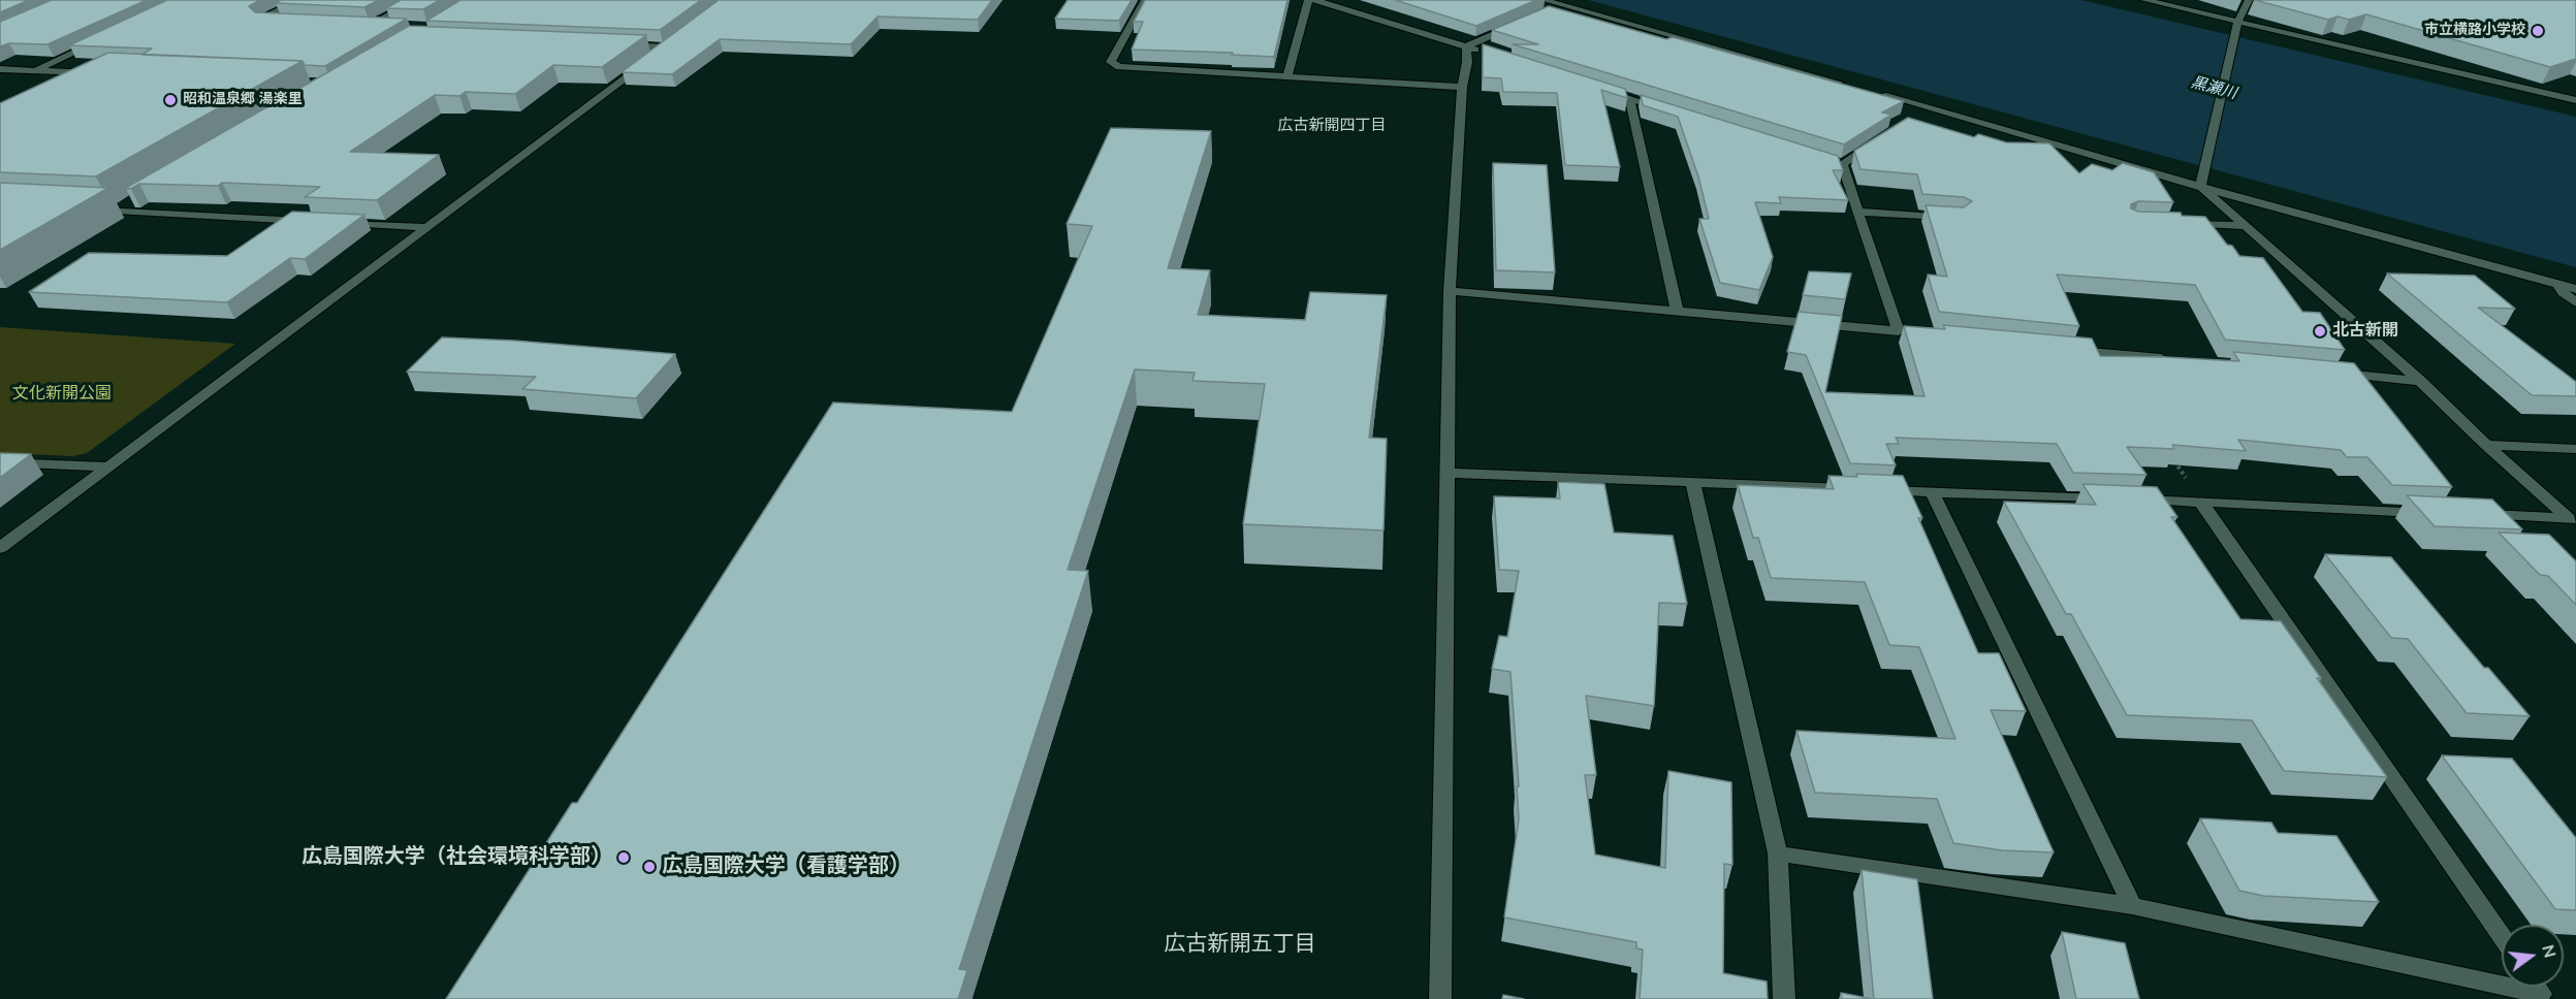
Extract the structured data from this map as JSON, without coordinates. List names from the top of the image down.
{
  "districts": ["広古新開四丁目", "広古新開五丁目"],
  "water": ["黒瀬川"],
  "parks": ["文化新開公園"],
  "places": [
    "市立横路小学校",
    "昭和温泉郷 湯楽里",
    "北古新開",
    "広島国際大学（社会環境科学部）",
    "広島国際大学（看護学部）"
  ],
  "north": "right"
}
